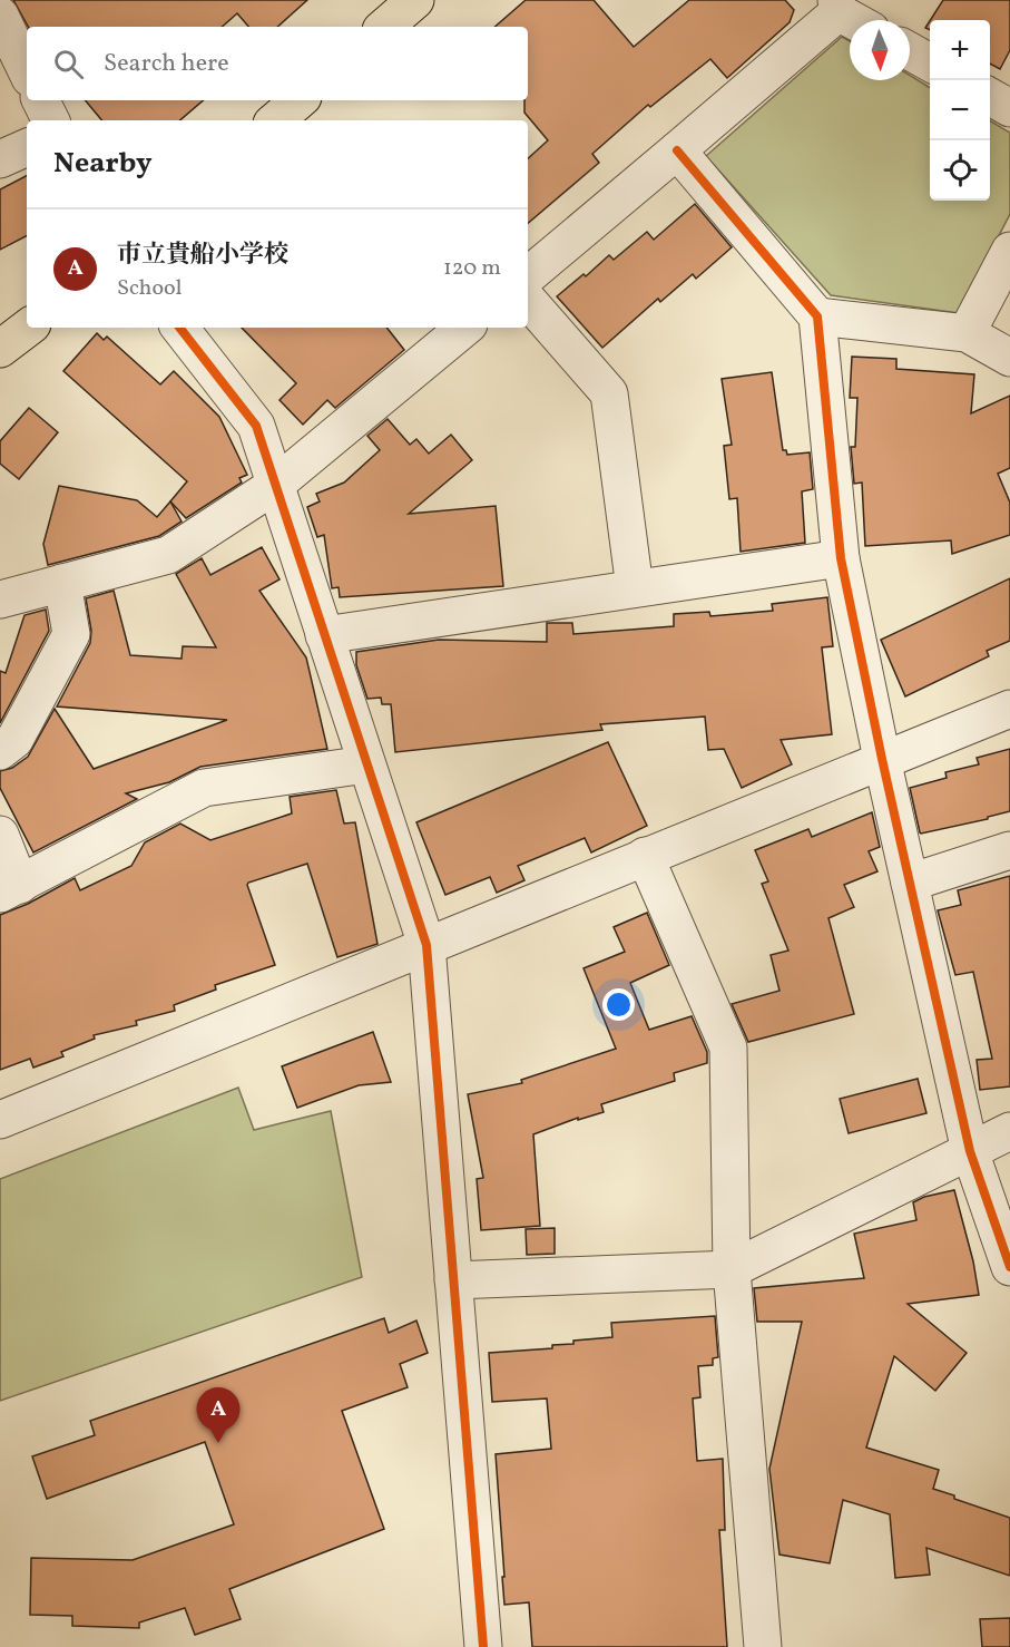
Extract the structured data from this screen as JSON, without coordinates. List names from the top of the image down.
{
  "north": "bottom",
  "page": {
    "map_buttons": ["+", "−"],
    "search": "Search here",
    "heading": "Nearby",
    "list": [
      {
        "mark": "A",
        "name": "市立貴船小学校",
        "note": "School",
        "value": "120 m"
      }
    ],
    "pins": "A"
  }
}
